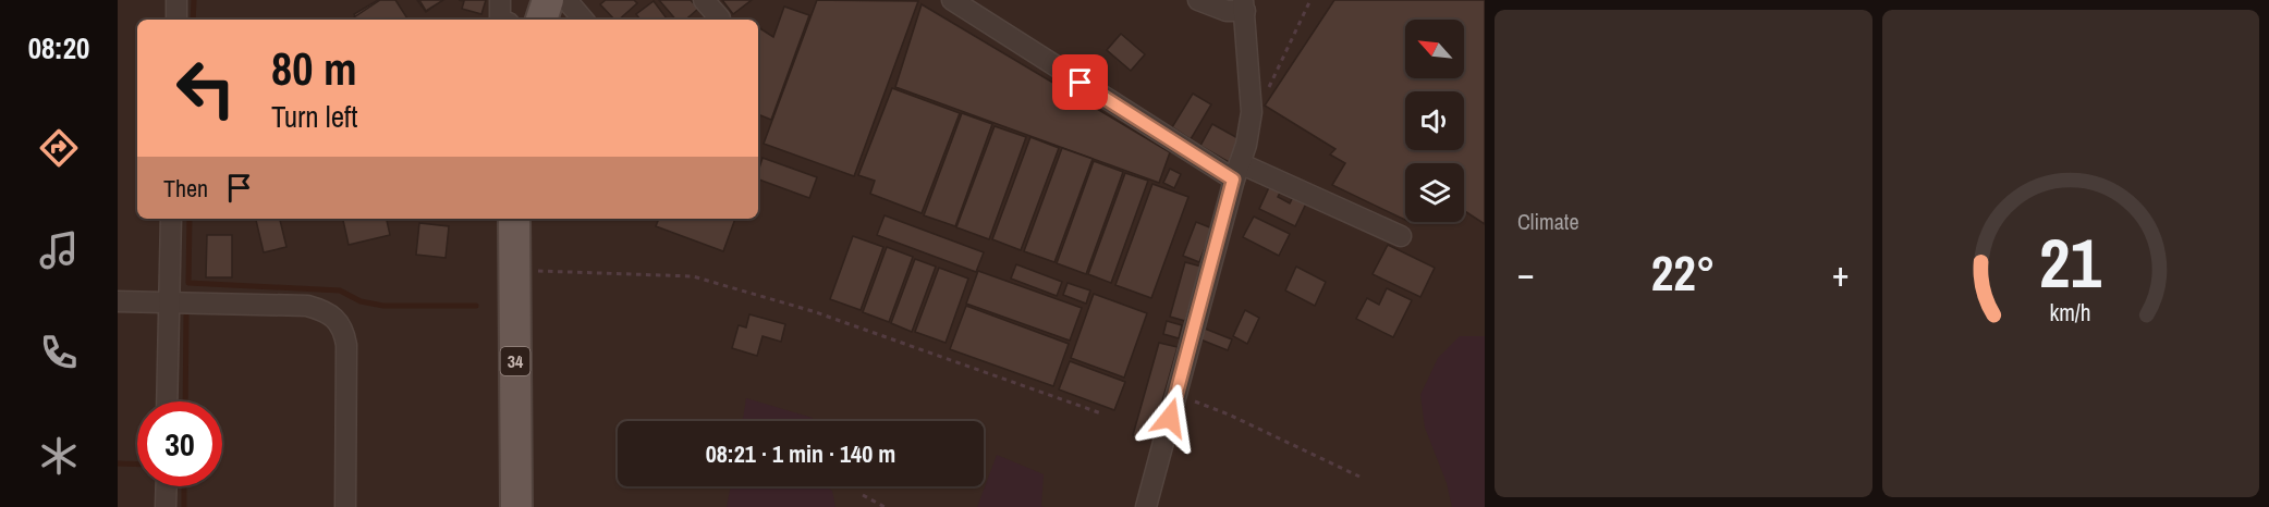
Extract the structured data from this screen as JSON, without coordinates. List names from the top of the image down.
{
  "streets": {
    "main road": ["34"]
  },
  "north": "top left",
  "page": {
    "tabs": "08:20",
    "tile": "Climate",
    "turn": ["80 m", "Turn left"],
    "then": "Then",
    "heat": ["−", "22°", "+"],
    "limit": "30",
    "trip": "08:21 · 1 min · 140 m",
    "gauge": ["21", "km/h"]
  }
}
